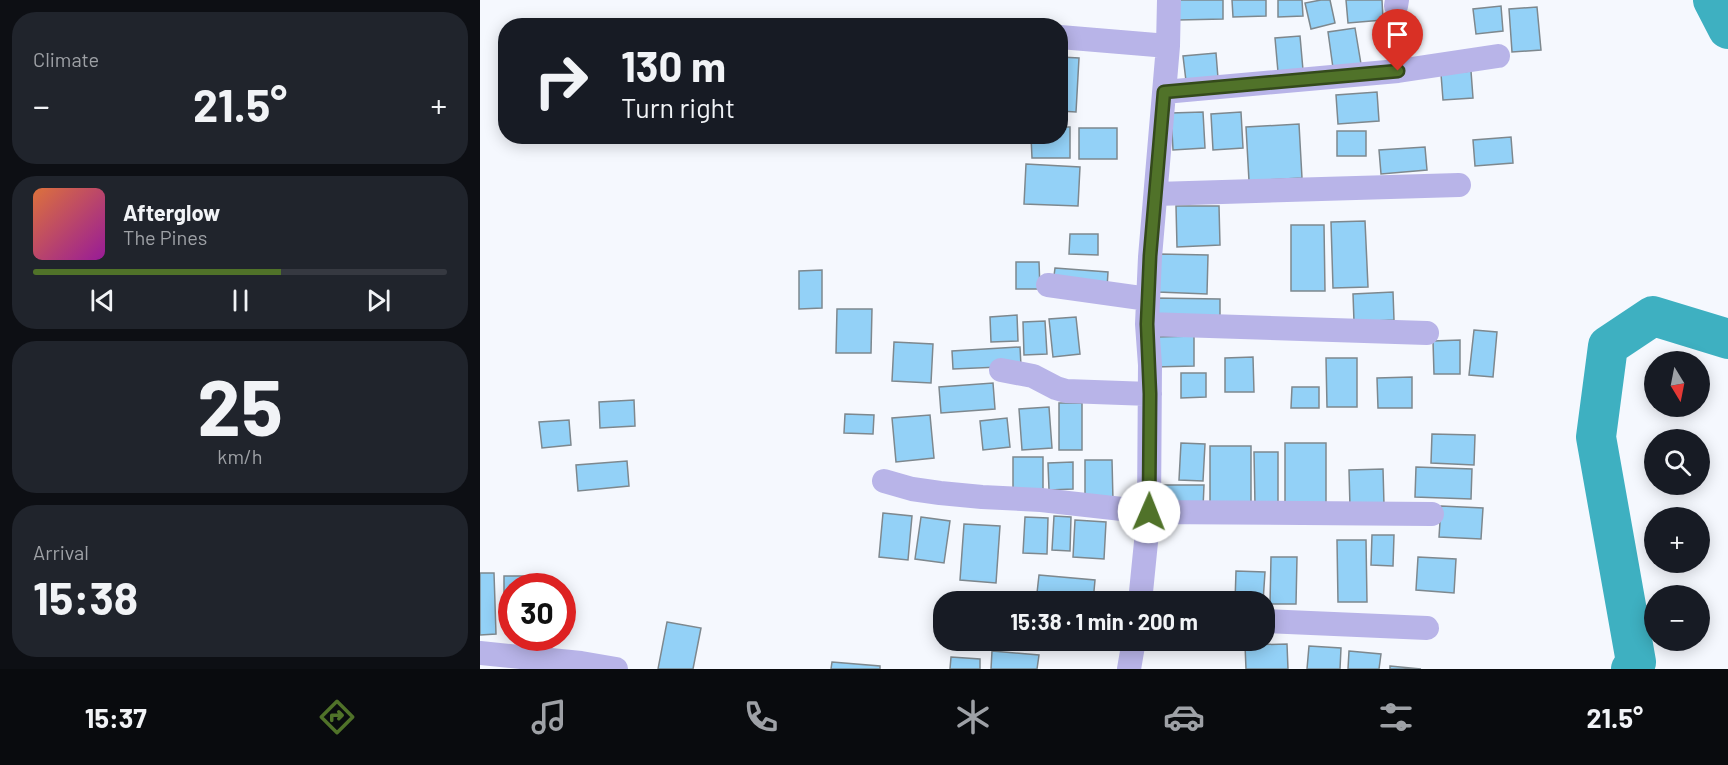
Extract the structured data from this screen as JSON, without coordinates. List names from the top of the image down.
{
  "north": "bottom",
  "page": {
    "tile": [
      "Climate",
      ["25", "km/h"],
      ["Arrival", "15:38"]
    ],
    "turn": ["130 m", "Turn right"],
    "heat": ["−", "21.5°", "+"],
    "song": ["Afterglow", "The Pines"],
    "map_buttons": ["+", "−"],
    "limit": "30",
    "trip": "15:38 · 1 min · 200 m",
    "tabs": ["15:37", "21.5°"]
  }
}
